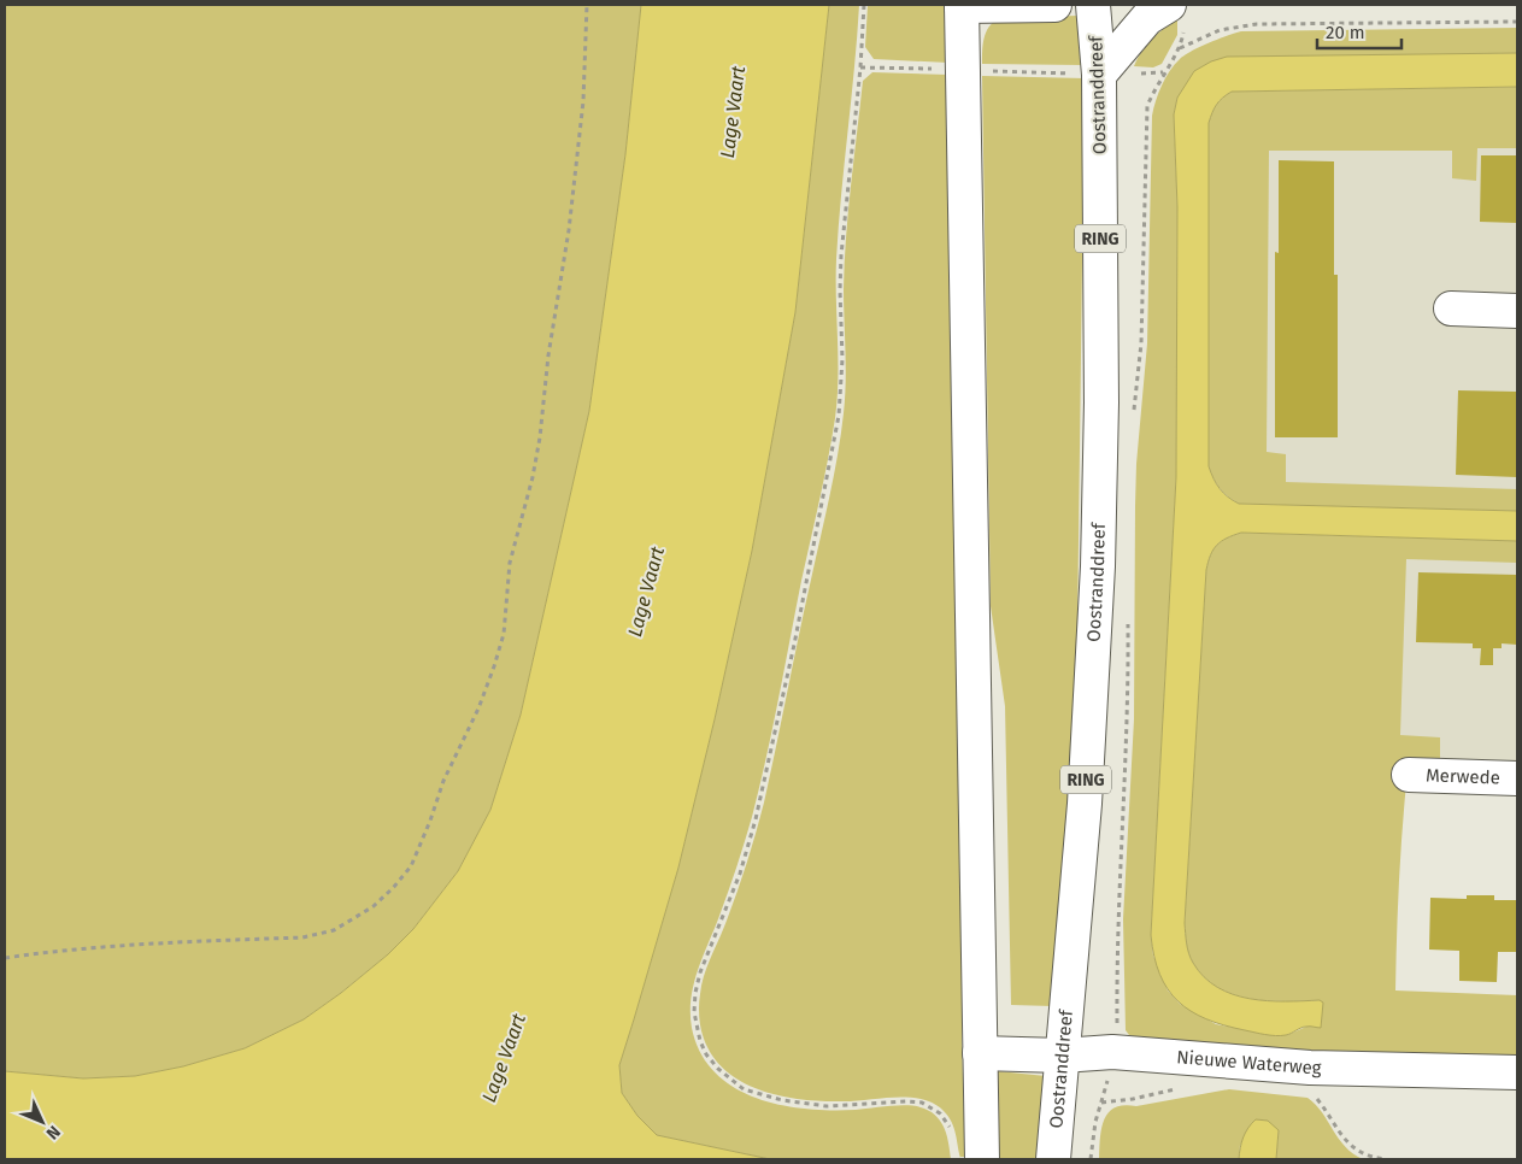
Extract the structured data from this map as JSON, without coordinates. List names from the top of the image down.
{
  "streets": {
    "main road": [
      "Oostranddreef",
      "RING",
      "Merwede",
      "Nieuwe Waterweg"
    ]
  },
  "crossings": [
    ["Oostranddreef", "Nieuwe Waterweg"]
  ],
  "water": ["Lage Vaart"],
  "scale_bar": "20 m",
  "north": "bottom right"
}
